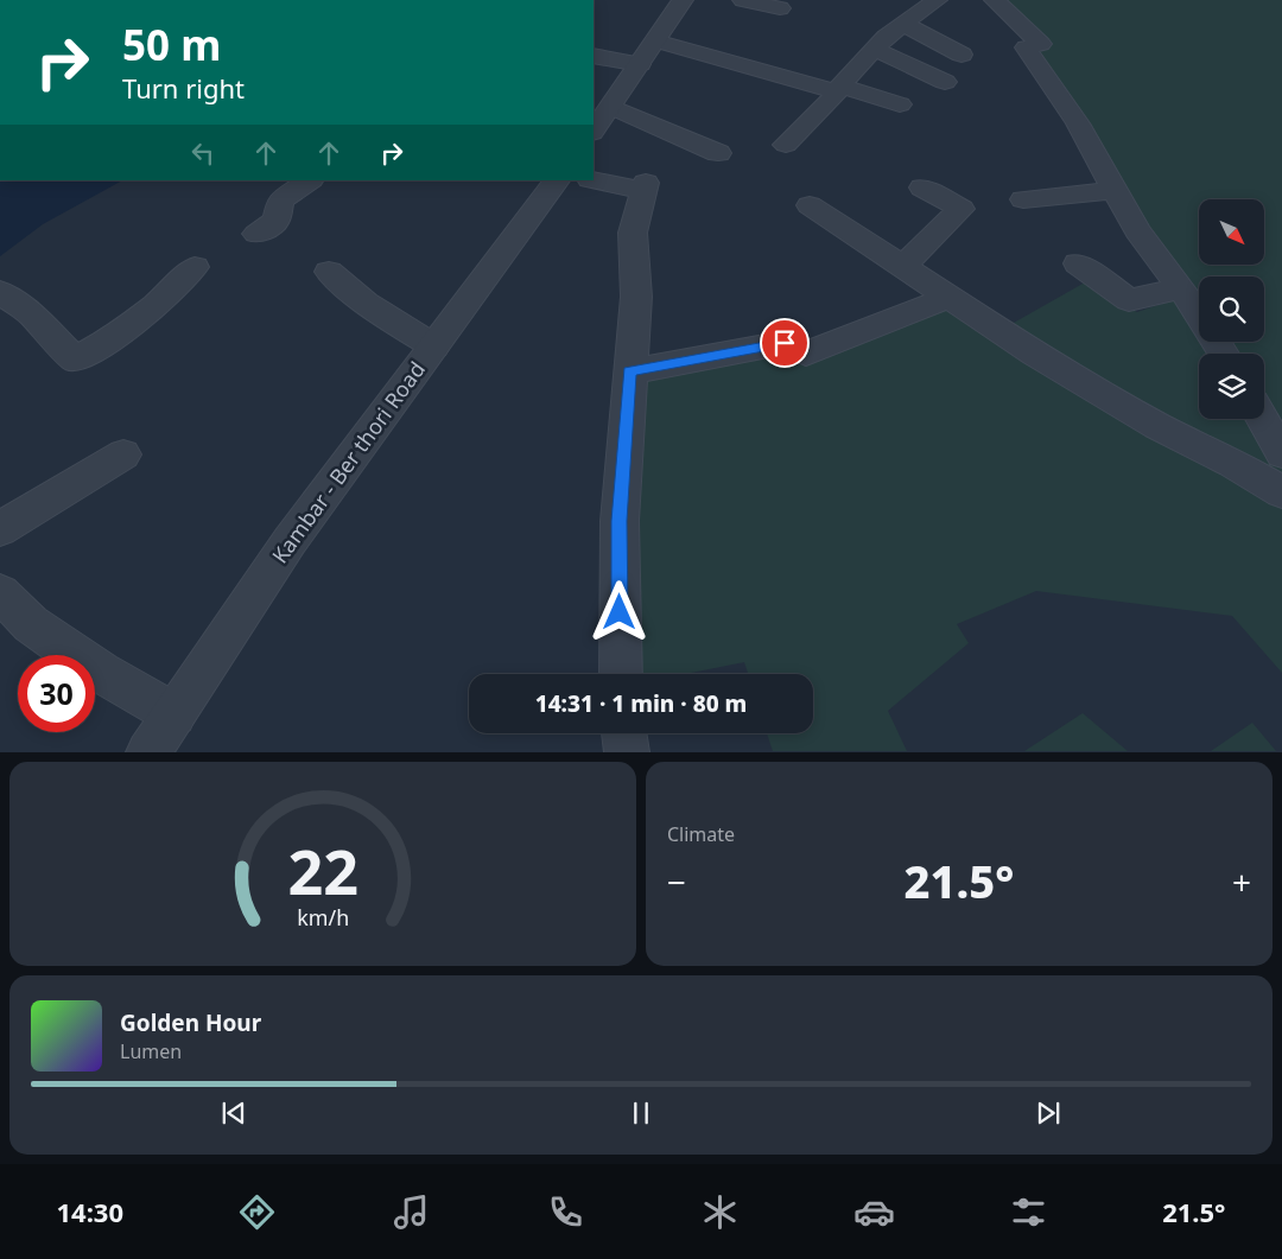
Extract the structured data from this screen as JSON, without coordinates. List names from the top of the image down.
{
  "streets": {
    "street": ["Kambar - Ber thori Road"]
  },
  "north": "bottom right",
  "page": {
    "turn": ["50 m", "Turn right"],
    "limit": "30",
    "trip": "14:31 · 1 min · 80 m",
    "tile": "Climate",
    "heat": ["−", "21.5°", "+"],
    "song": ["Golden Hour", "Lumen"],
    "tabs": ["14:30", "21.5°"],
    "gauge": ["22", "km/h"]
  }
}
